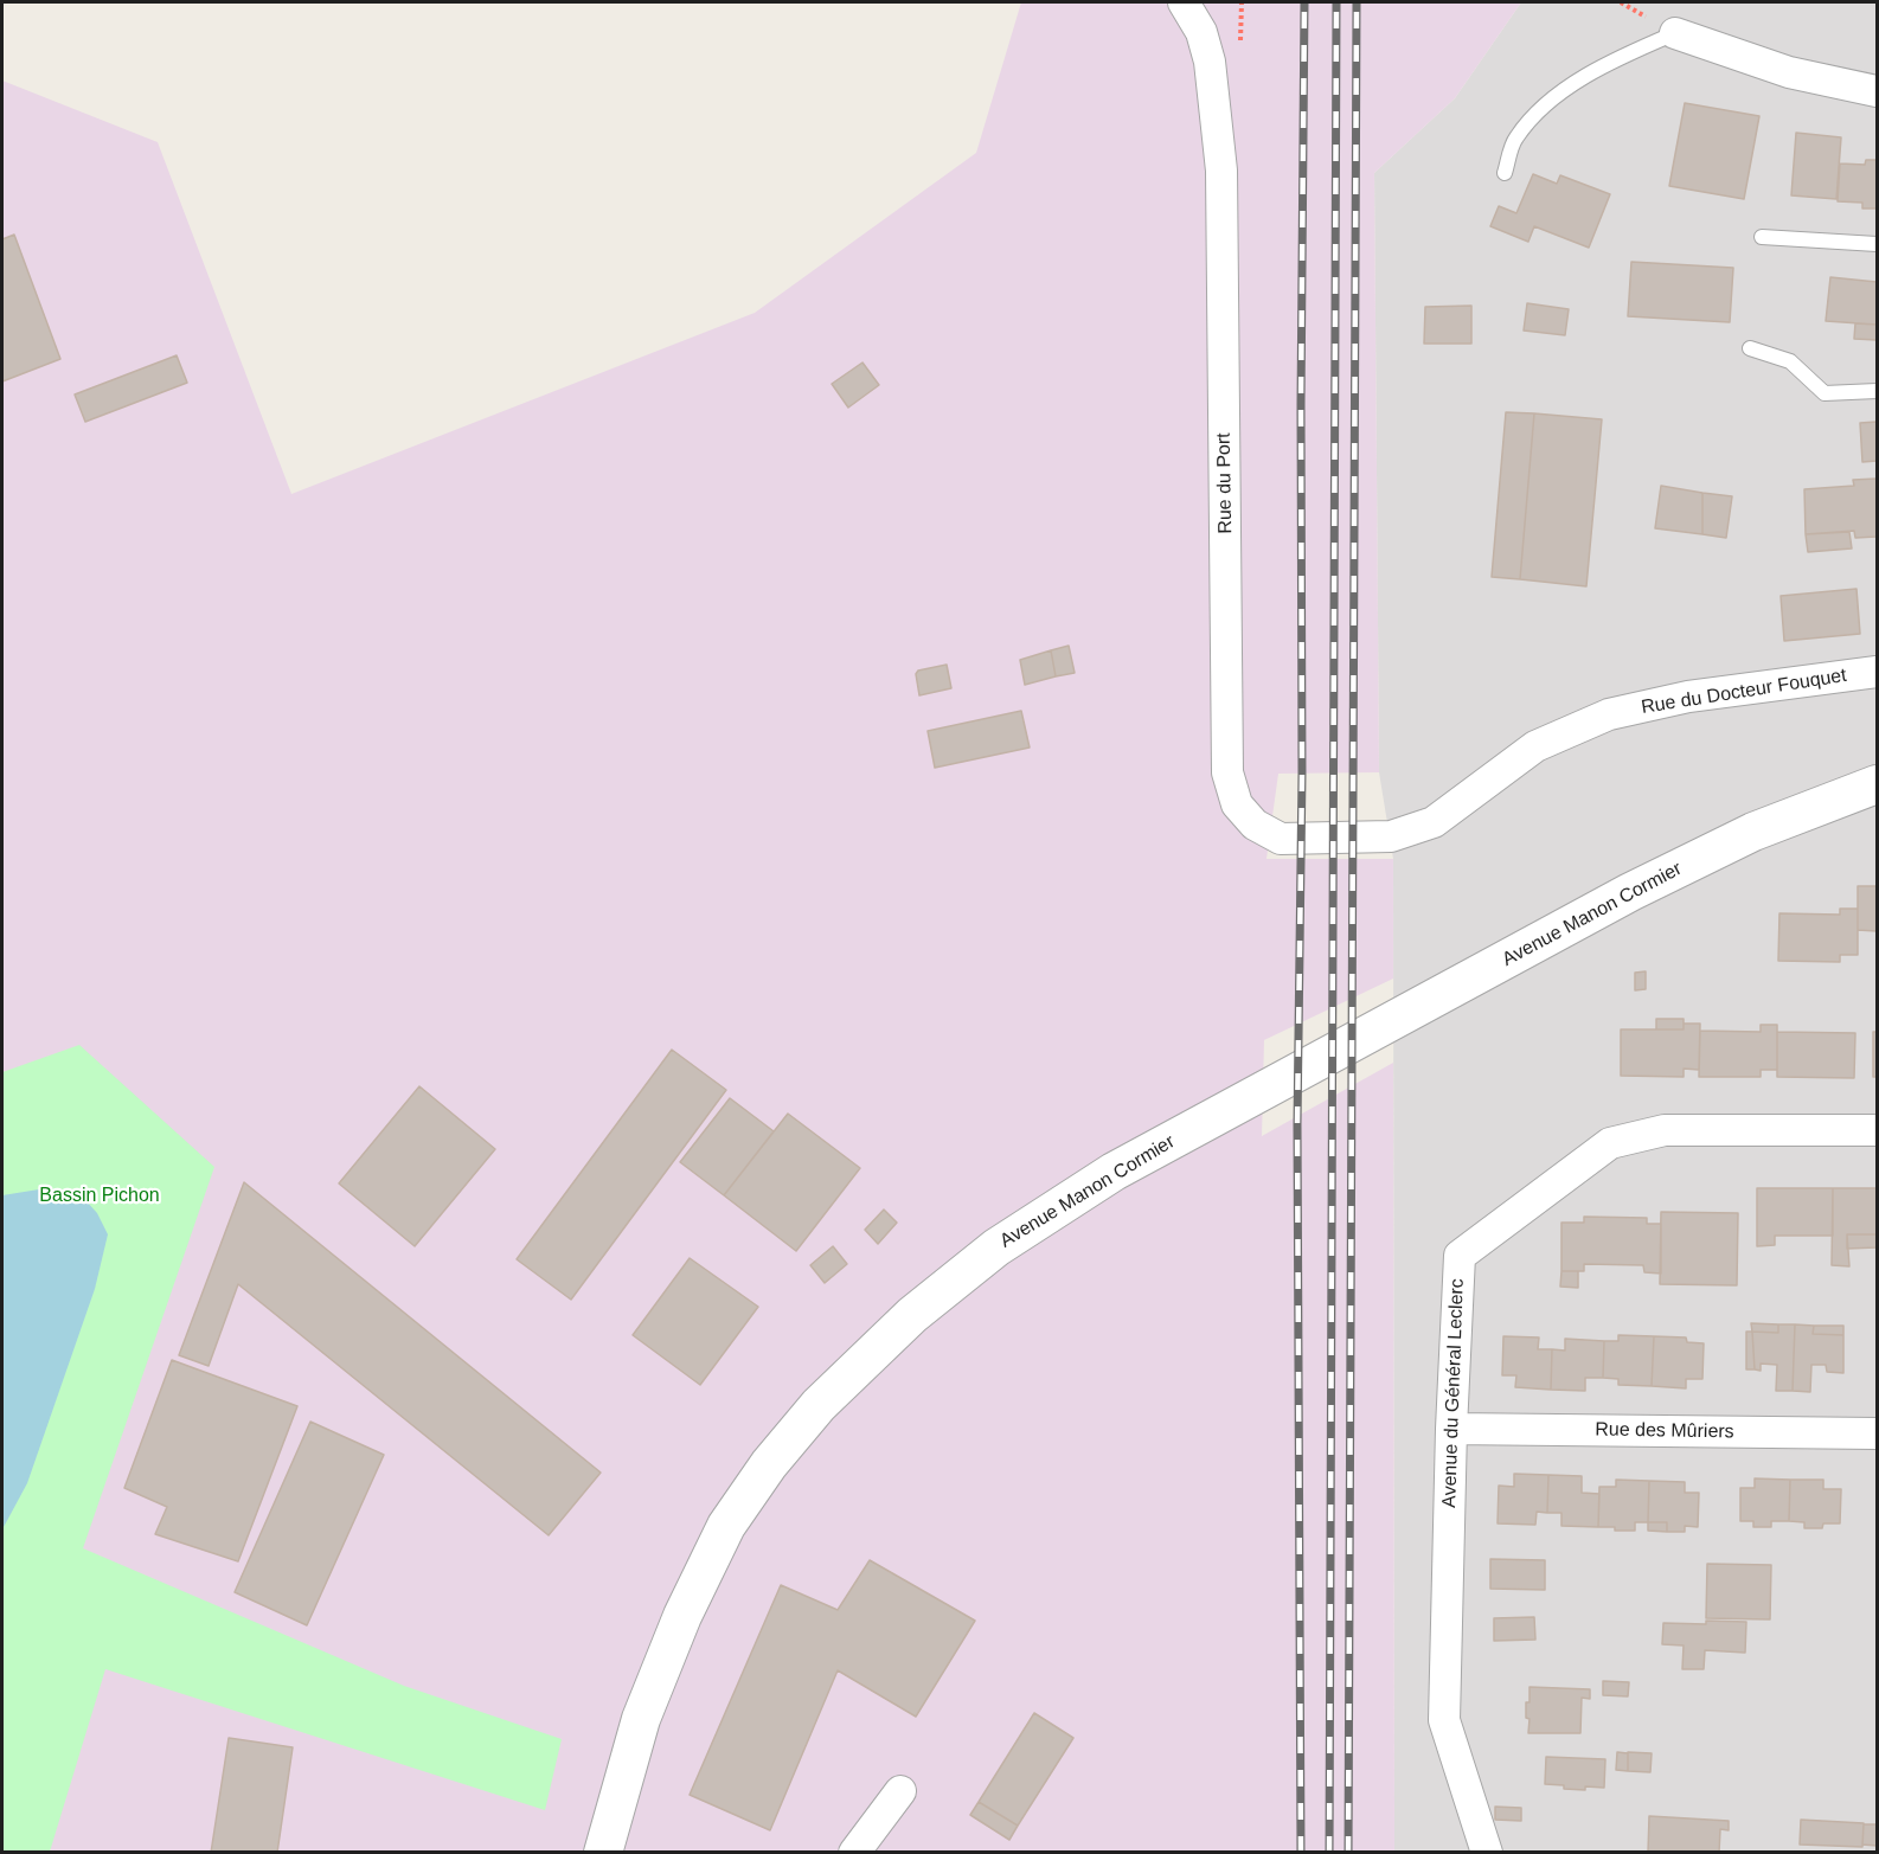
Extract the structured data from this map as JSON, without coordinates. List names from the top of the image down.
{
  "streets": {
    "street": [
      "Rue du Port",
      "Rue du Docteur Fouquet",
      "Avenue Manon Cormier",
      "Avenue du Général Leclerc",
      "Rue des Mûriers"
    ]
  },
  "crossings": [
    ["Rue du Port", "Rue du Docteur Fouquet"],
    ["Avenue du Général Leclerc", "Rue des Mûriers"]
  ],
  "parks": ["Bassin Pichon"]
}
